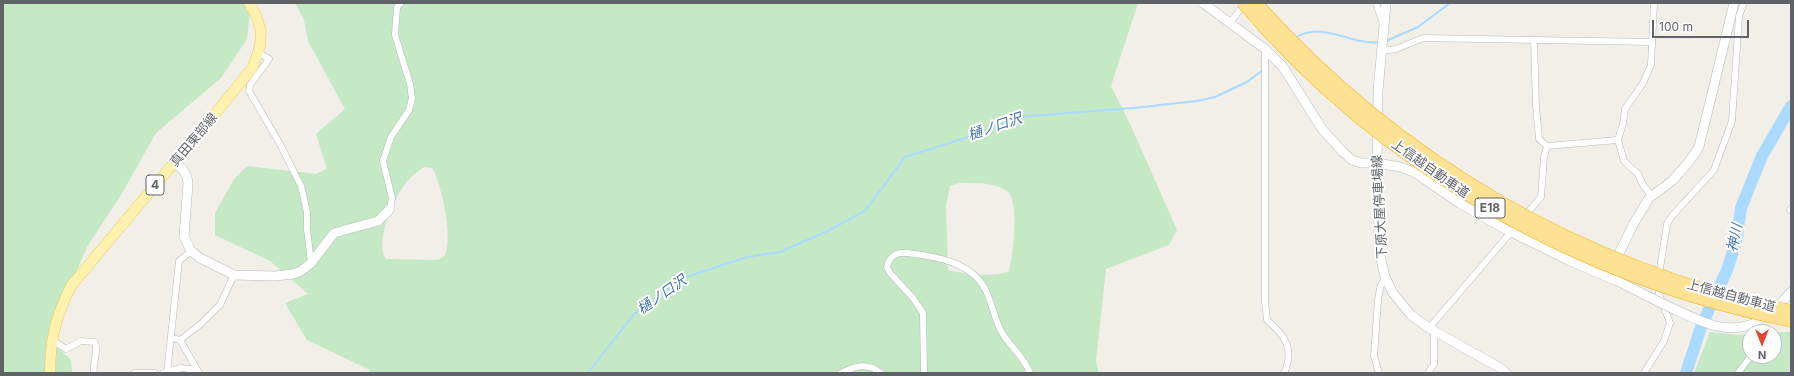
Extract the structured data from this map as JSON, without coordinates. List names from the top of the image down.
{
  "streets": {
    "highway": ["上信越自動車道", "E18"],
    "main road": ["真田東部線", "4"],
    "street": ["下原大屋停車場線"]
  },
  "water": ["樋ノ口沢", "神川"],
  "scale_bar": "100 m",
  "north": "bottom"
}
